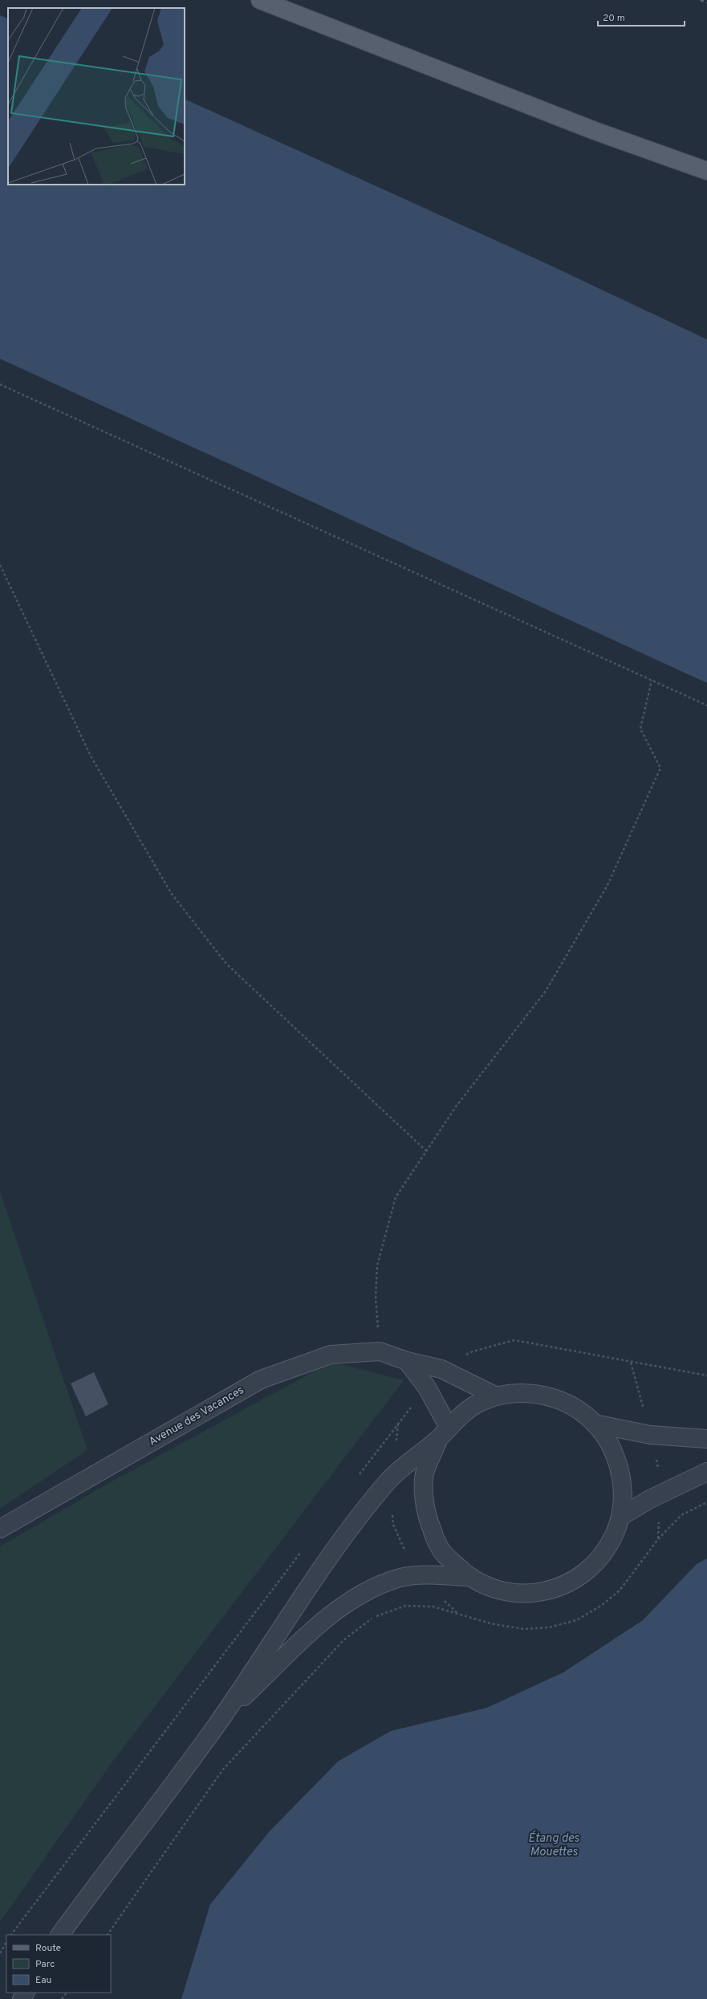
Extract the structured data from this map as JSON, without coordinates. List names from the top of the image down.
{
  "streets": {
    "street": ["Avenue des Vacances"]
  },
  "water": ["Étang des Mouettes"],
  "legend": ["Route", "Parc", "Eau"],
  "scale_bar": "20 m"
}
